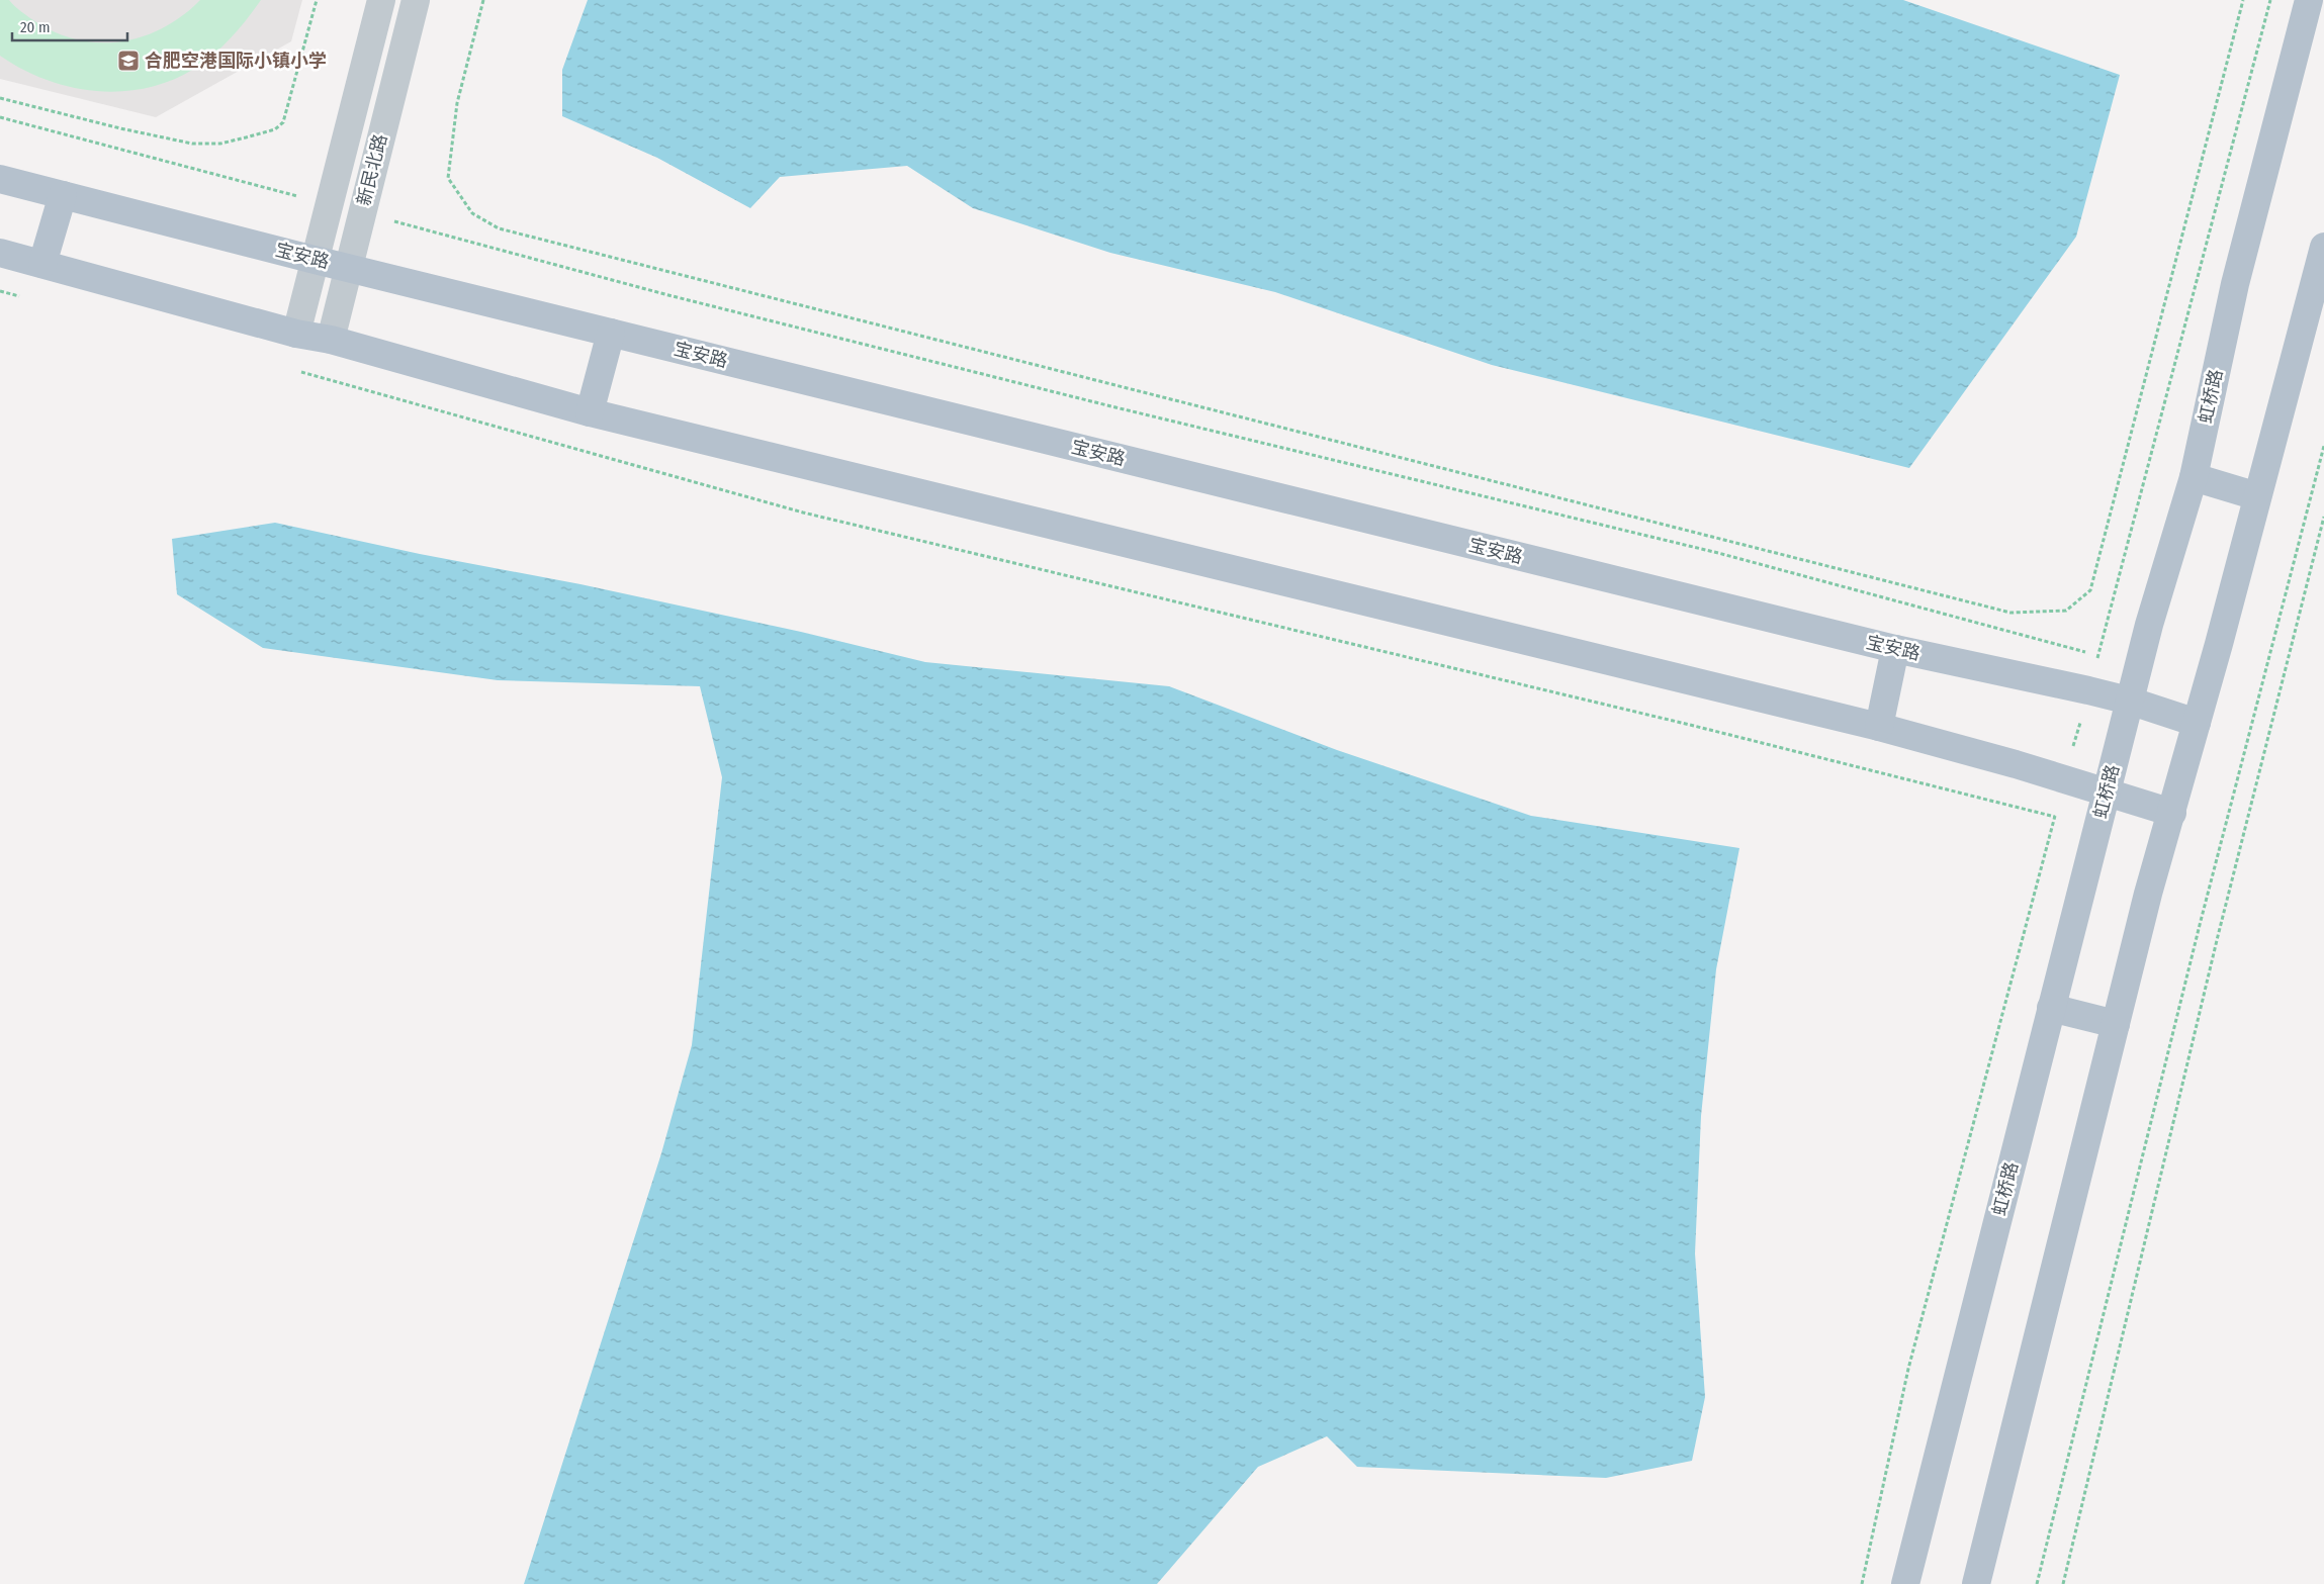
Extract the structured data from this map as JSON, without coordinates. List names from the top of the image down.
{
  "streets": {
    "main road": ["宝安路", "虹桥路"],
    "street": ["新民北路"]
  },
  "crossings": [
    ["新民北路", "宝安路"],
    ["宝安路", "虹桥路"]
  ],
  "places": {
    "school or university": ["合肥空港国际小镇小学"]
  },
  "scale_bar": "20 m"
}
